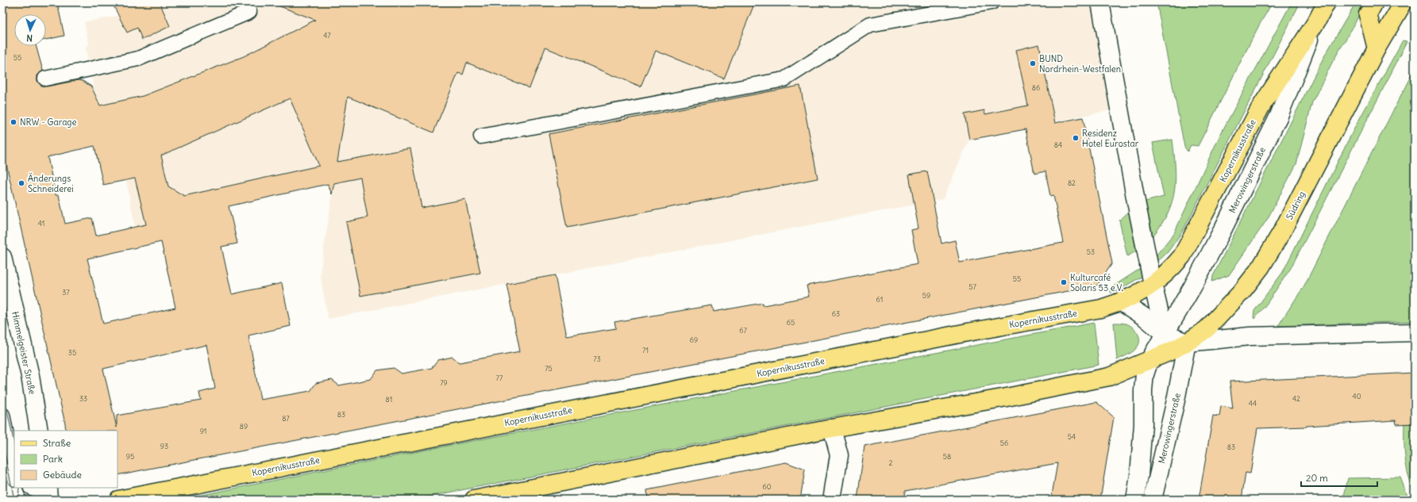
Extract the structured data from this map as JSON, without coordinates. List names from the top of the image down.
{
  "streets": {
    "main road": [
      "Kopernikusstraße",
      "Merowingerstraße",
      "Südring",
      "Himmelgeister Straße"
    ]
  },
  "crossings": [
    ["Kopernikusstraße", "Merowingerstraße"],
    ["Merowingerstraße", "Südring"]
  ],
  "places": [
    "BUND Nordrhein-Westfalen",
    "NRW - Garage",
    "Residenz Hotel Eurostar",
    "Änderungs Schneiderei",
    "Kulturcafé Solaris 53 e.V."
  ],
  "house_numbers": [
    "47",
    "55",
    "86",
    "84",
    "82",
    "41",
    "53",
    "55",
    "57",
    "37",
    "59",
    "61",
    "63",
    "65",
    "67",
    "69",
    "71",
    "35",
    "73",
    "75",
    "77",
    "79",
    "40",
    "33",
    "42",
    "81",
    "44",
    "83",
    "87",
    "89",
    "91",
    "54",
    "56",
    "93",
    "83",
    "95",
    "58",
    "2",
    "60"
  ],
  "legend": ["Straße", "Park", "Gebäude"],
  "scale_bar": "20 m",
  "north": "bottom"
}
